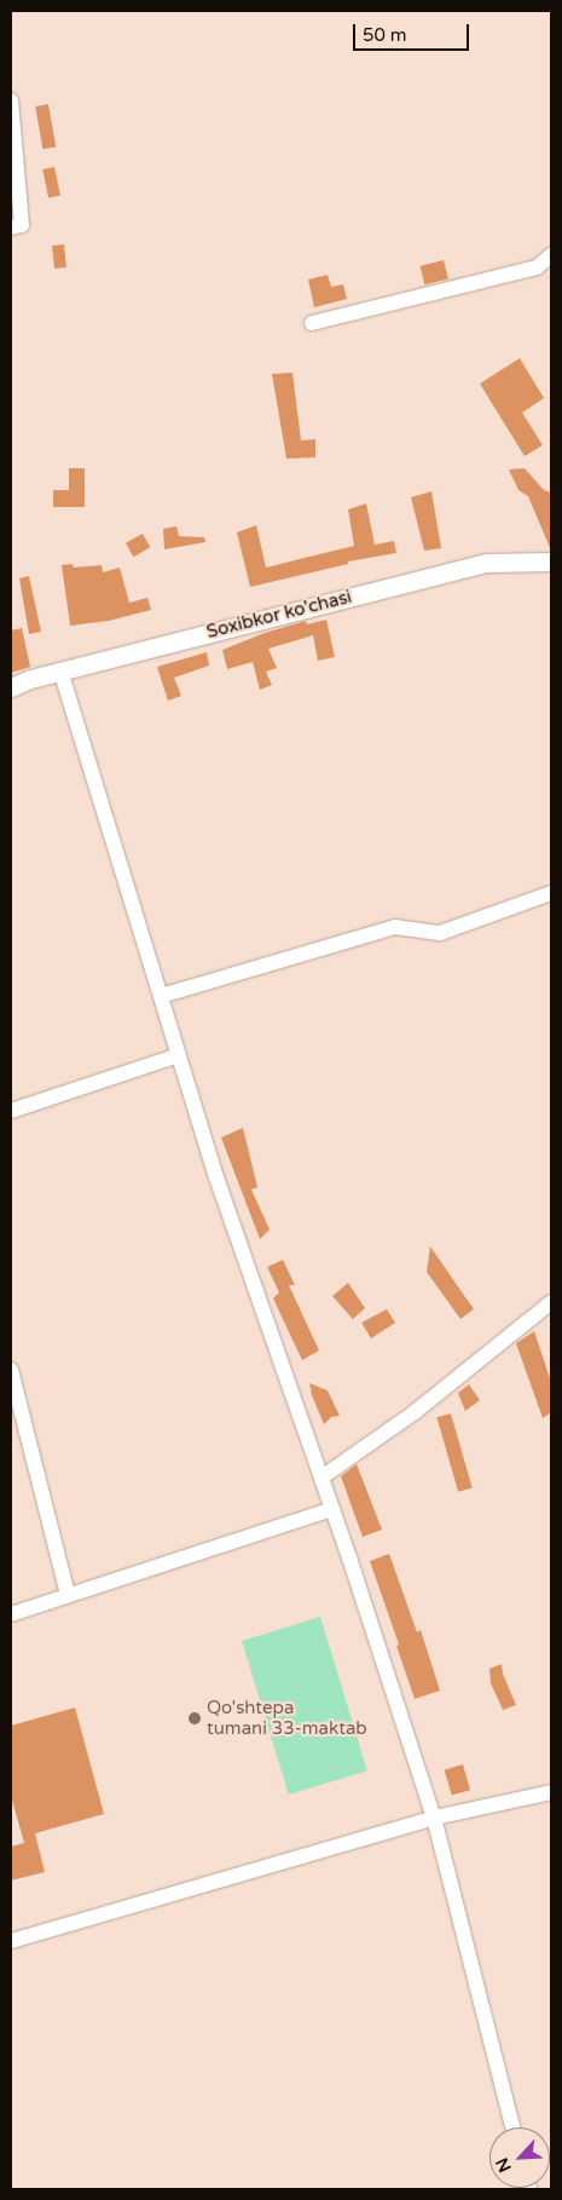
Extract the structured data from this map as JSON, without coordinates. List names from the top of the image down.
{
  "streets": {
    "main road": ["Soxibkor ko'chasi"]
  },
  "places": ["Qo'shtepa tumani 33-maktab"],
  "scale_bar": "50 m",
  "north": "bottom left"
}
